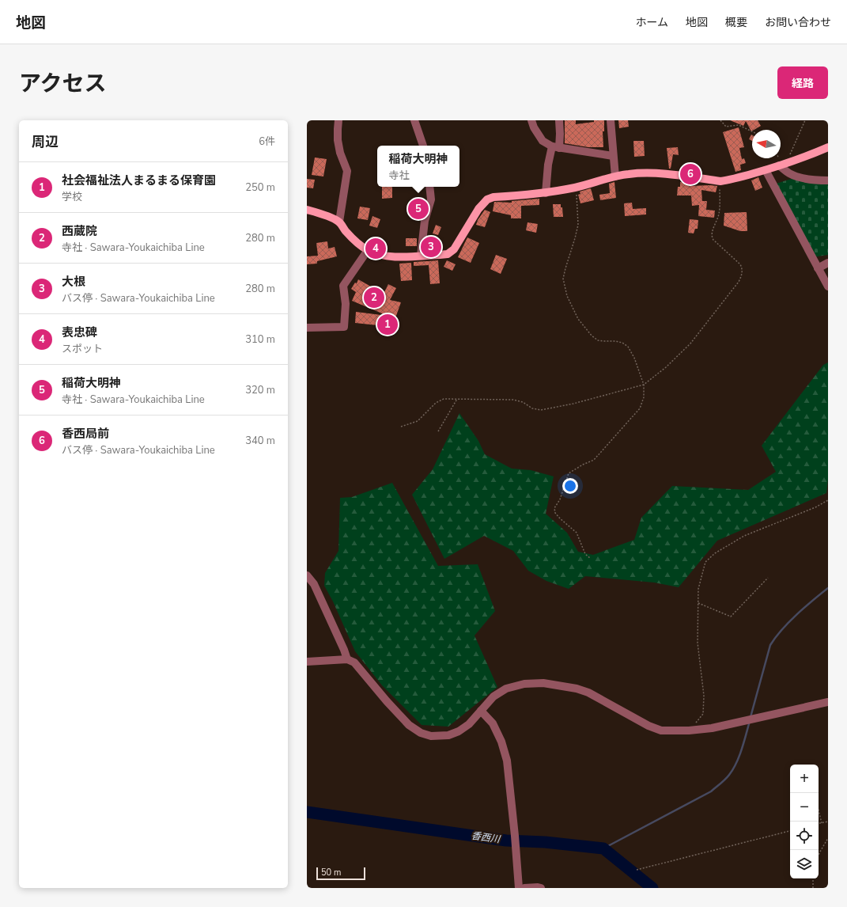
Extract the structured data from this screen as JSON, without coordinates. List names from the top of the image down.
{
  "water": ["香西川"],
  "scale_bar": "50 m",
  "north": "left",
  "page": {
    "header": "地図",
    "nav": [
      "ホーム",
      "地図",
      "概要",
      "お問い合わせ"
    ],
    "title": "アクセス",
    "buttons": "経路",
    "heading": ["周辺", "6件"],
    "popup": ["稲荷大明神", "寺社"],
    "list": [
      {
        "mark": "1",
        "name": "社会福祉法人まるまる保育園",
        "note": "学校",
        "value": "250 m"
      },
      {
        "mark": "2",
        "name": "西蔵院",
        "note": "寺社 · Sawara-Youkaichiba Line",
        "value": "280 m"
      },
      {
        "mark": "3",
        "name": "大根",
        "note": "バス停 · Sawara-Youkaichiba Line",
        "value": "280 m"
      },
      {
        "mark": "4",
        "name": "表忠碑",
        "note": "スポット",
        "value": "310 m"
      },
      {
        "mark": "5",
        "name": "稲荷大明神",
        "note": "寺社 · Sawara-Youkaichiba Line",
        "value": "320 m"
      },
      {
        "mark": "6",
        "name": "香西局前",
        "note": "バス停 · Sawara-Youkaichiba Line",
        "value": "340 m"
      }
    ],
    "pins": [
      "6",
      "5",
      "3",
      "4",
      "2",
      "1"
    ],
    "map_buttons": ["+", "−"],
    "scale": "50 m"
  }
}
